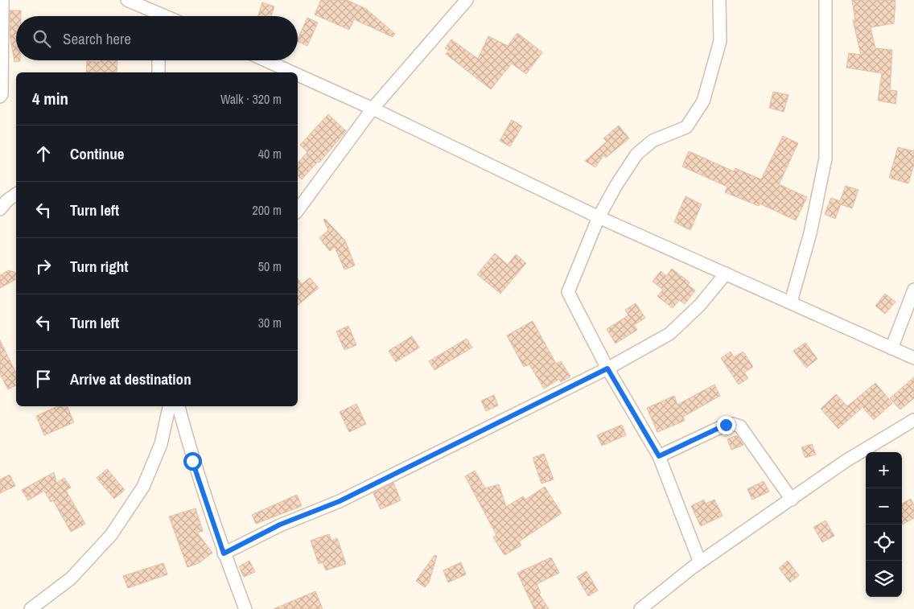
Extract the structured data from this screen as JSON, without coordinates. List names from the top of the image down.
{
  "page": {
    "search": "Search here",
    "heading": ["4 min", "Walk · 320 m"],
    "list": [
      ["Continue", "40 m"],
      ["Turn left", "200 m"],
      ["Turn right", "50 m"],
      ["Turn left", "30 m"],
      "Arrive at destination"
    ],
    "map_buttons": ["+", "−"]
  }
}
